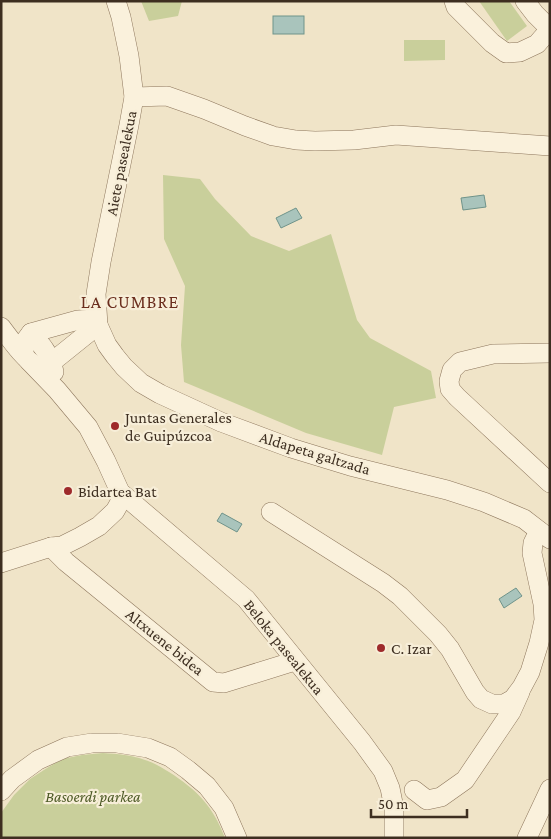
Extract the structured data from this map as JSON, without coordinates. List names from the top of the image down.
{
  "streets": {
    "street": [
      "Aiete pasealekua",
      "Aldapeta galtzada",
      "Altxuene bidea",
      "Beloka pasealekua"
    ]
  },
  "crossings": [
    ["Aiete pasealekua", "Aldapeta galtzada"],
    ["Altxuene bidea", "Beloka pasealekua"]
  ],
  "districts": ["LA CUMBRE"],
  "parks": ["Basoerdi parkea"],
  "places": ["Juntas Generales de Guipúzcoa", "Bidartea Bat", "C. Izar"],
  "scale_bar": "50 m"
}
